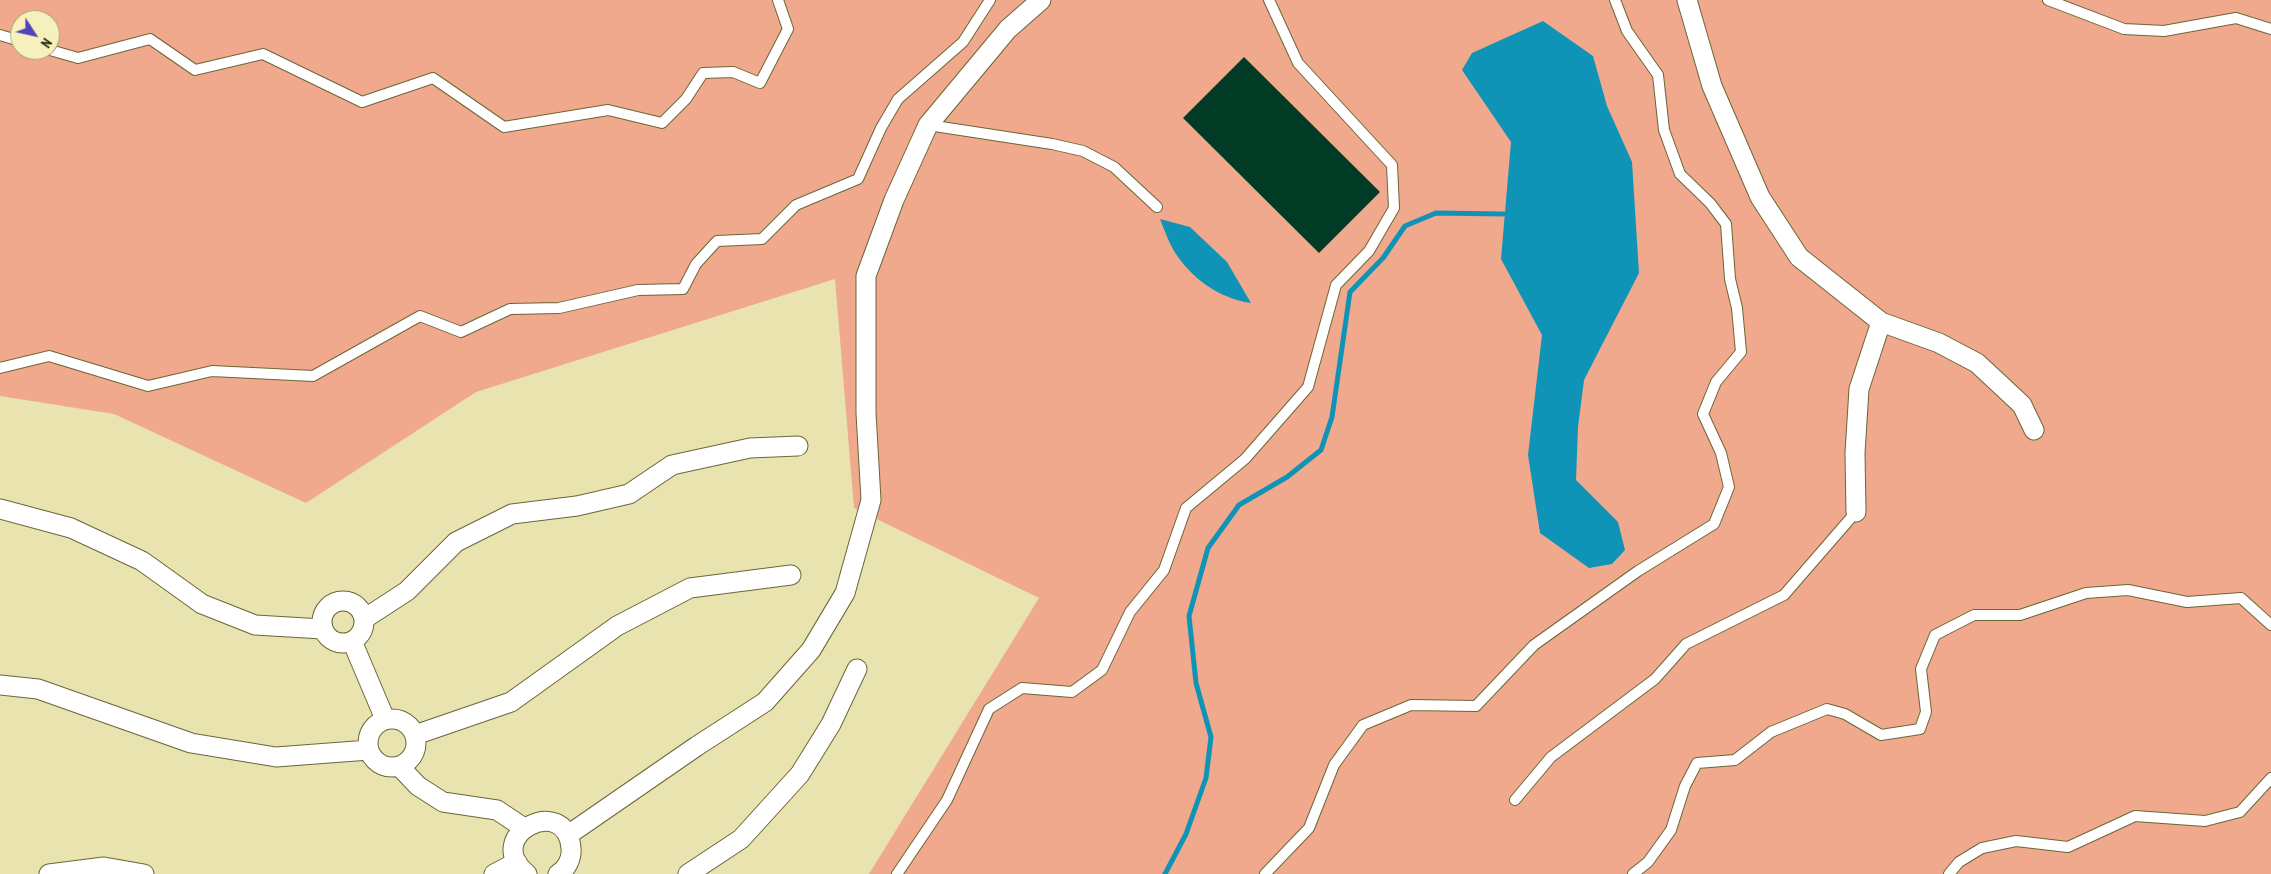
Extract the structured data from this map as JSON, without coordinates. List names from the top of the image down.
{
  "north": "bottom right"
}
